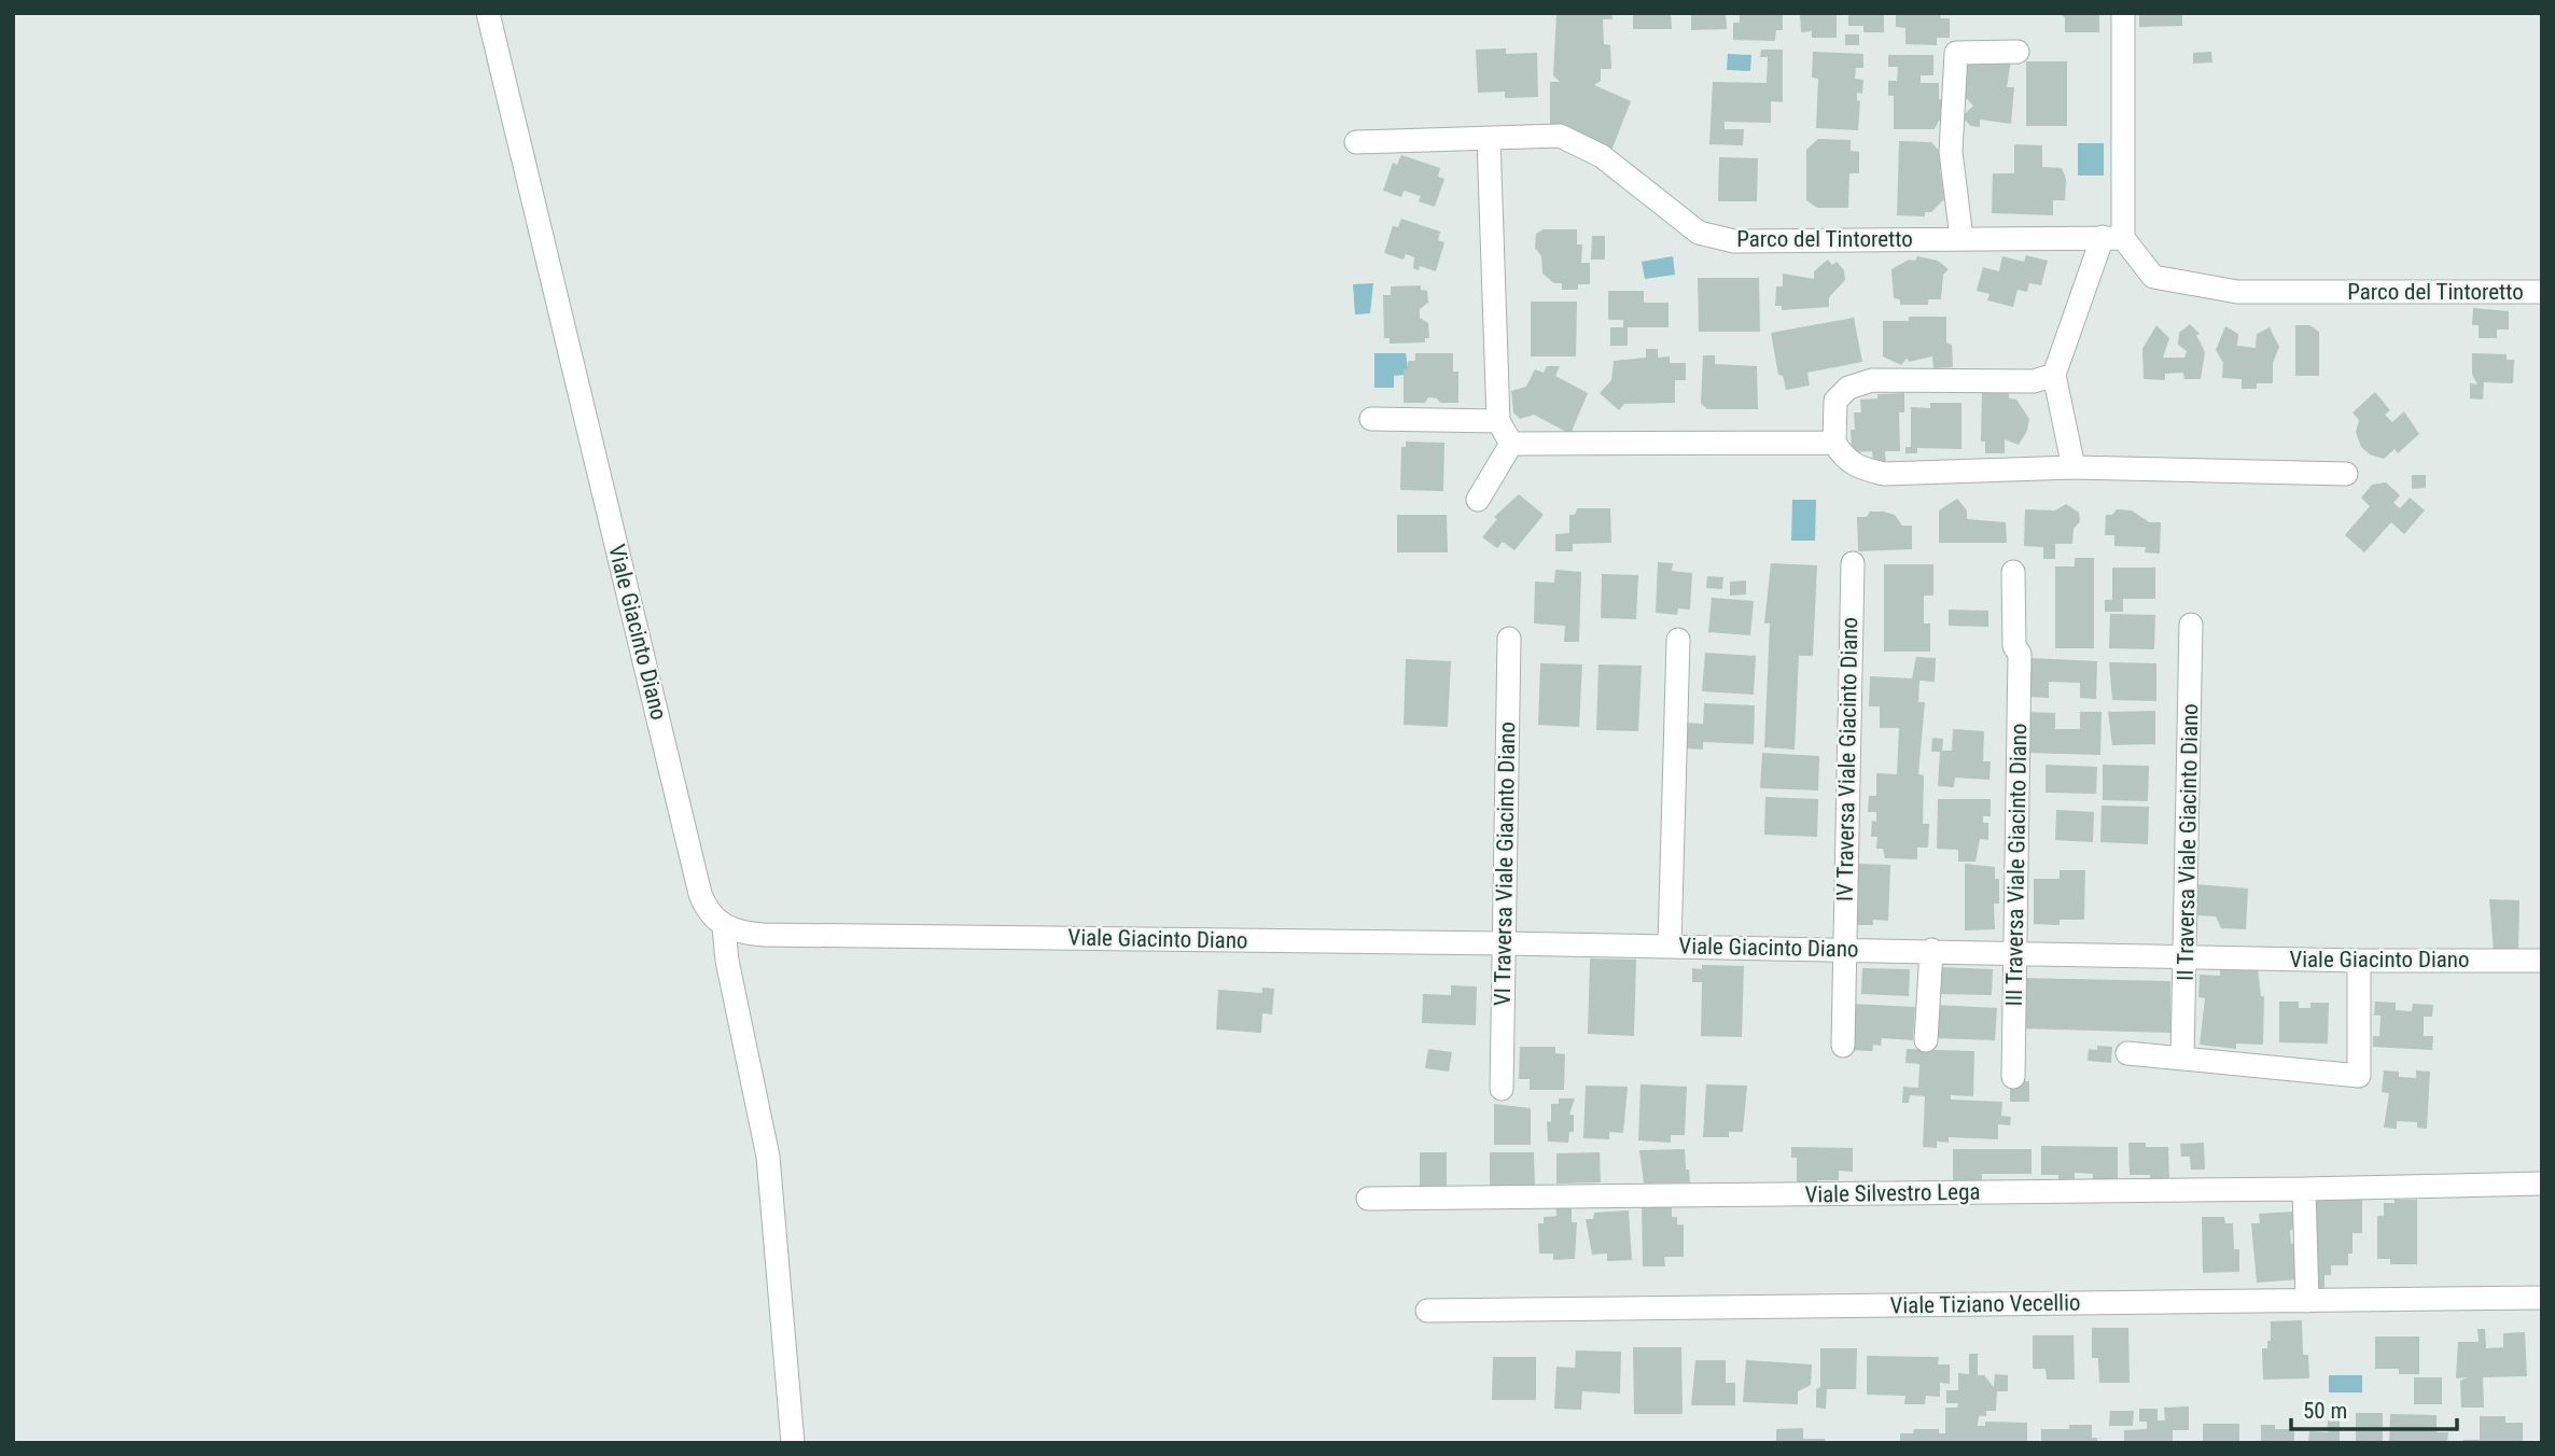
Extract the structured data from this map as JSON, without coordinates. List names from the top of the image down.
{
  "streets": {
    "street": [
      "Parco del Tintoretto",
      "Viale Giacinto Diano",
      "IV Traversa Viale Giacinto Diano",
      "II Traversa Viale Giacinto Diano",
      "VI Traversa Viale Giacinto Diano",
      "III Traversa Viale Giacinto Diano",
      "Viale Silvestro Lega",
      "Viale Tiziano Vecellio"
    ]
  },
  "crossings": [
    ["Viale Giacinto Diano", "IV Traversa Viale Giacinto Diano"],
    ["Viale Giacinto Diano", "II Traversa Viale Giacinto Diano"],
    ["Viale Giacinto Diano", "VI Traversa Viale Giacinto Diano"],
    ["Viale Giacinto Diano", "III Traversa Viale Giacinto Diano"]
  ],
  "scale_bar": "50 m"
}
